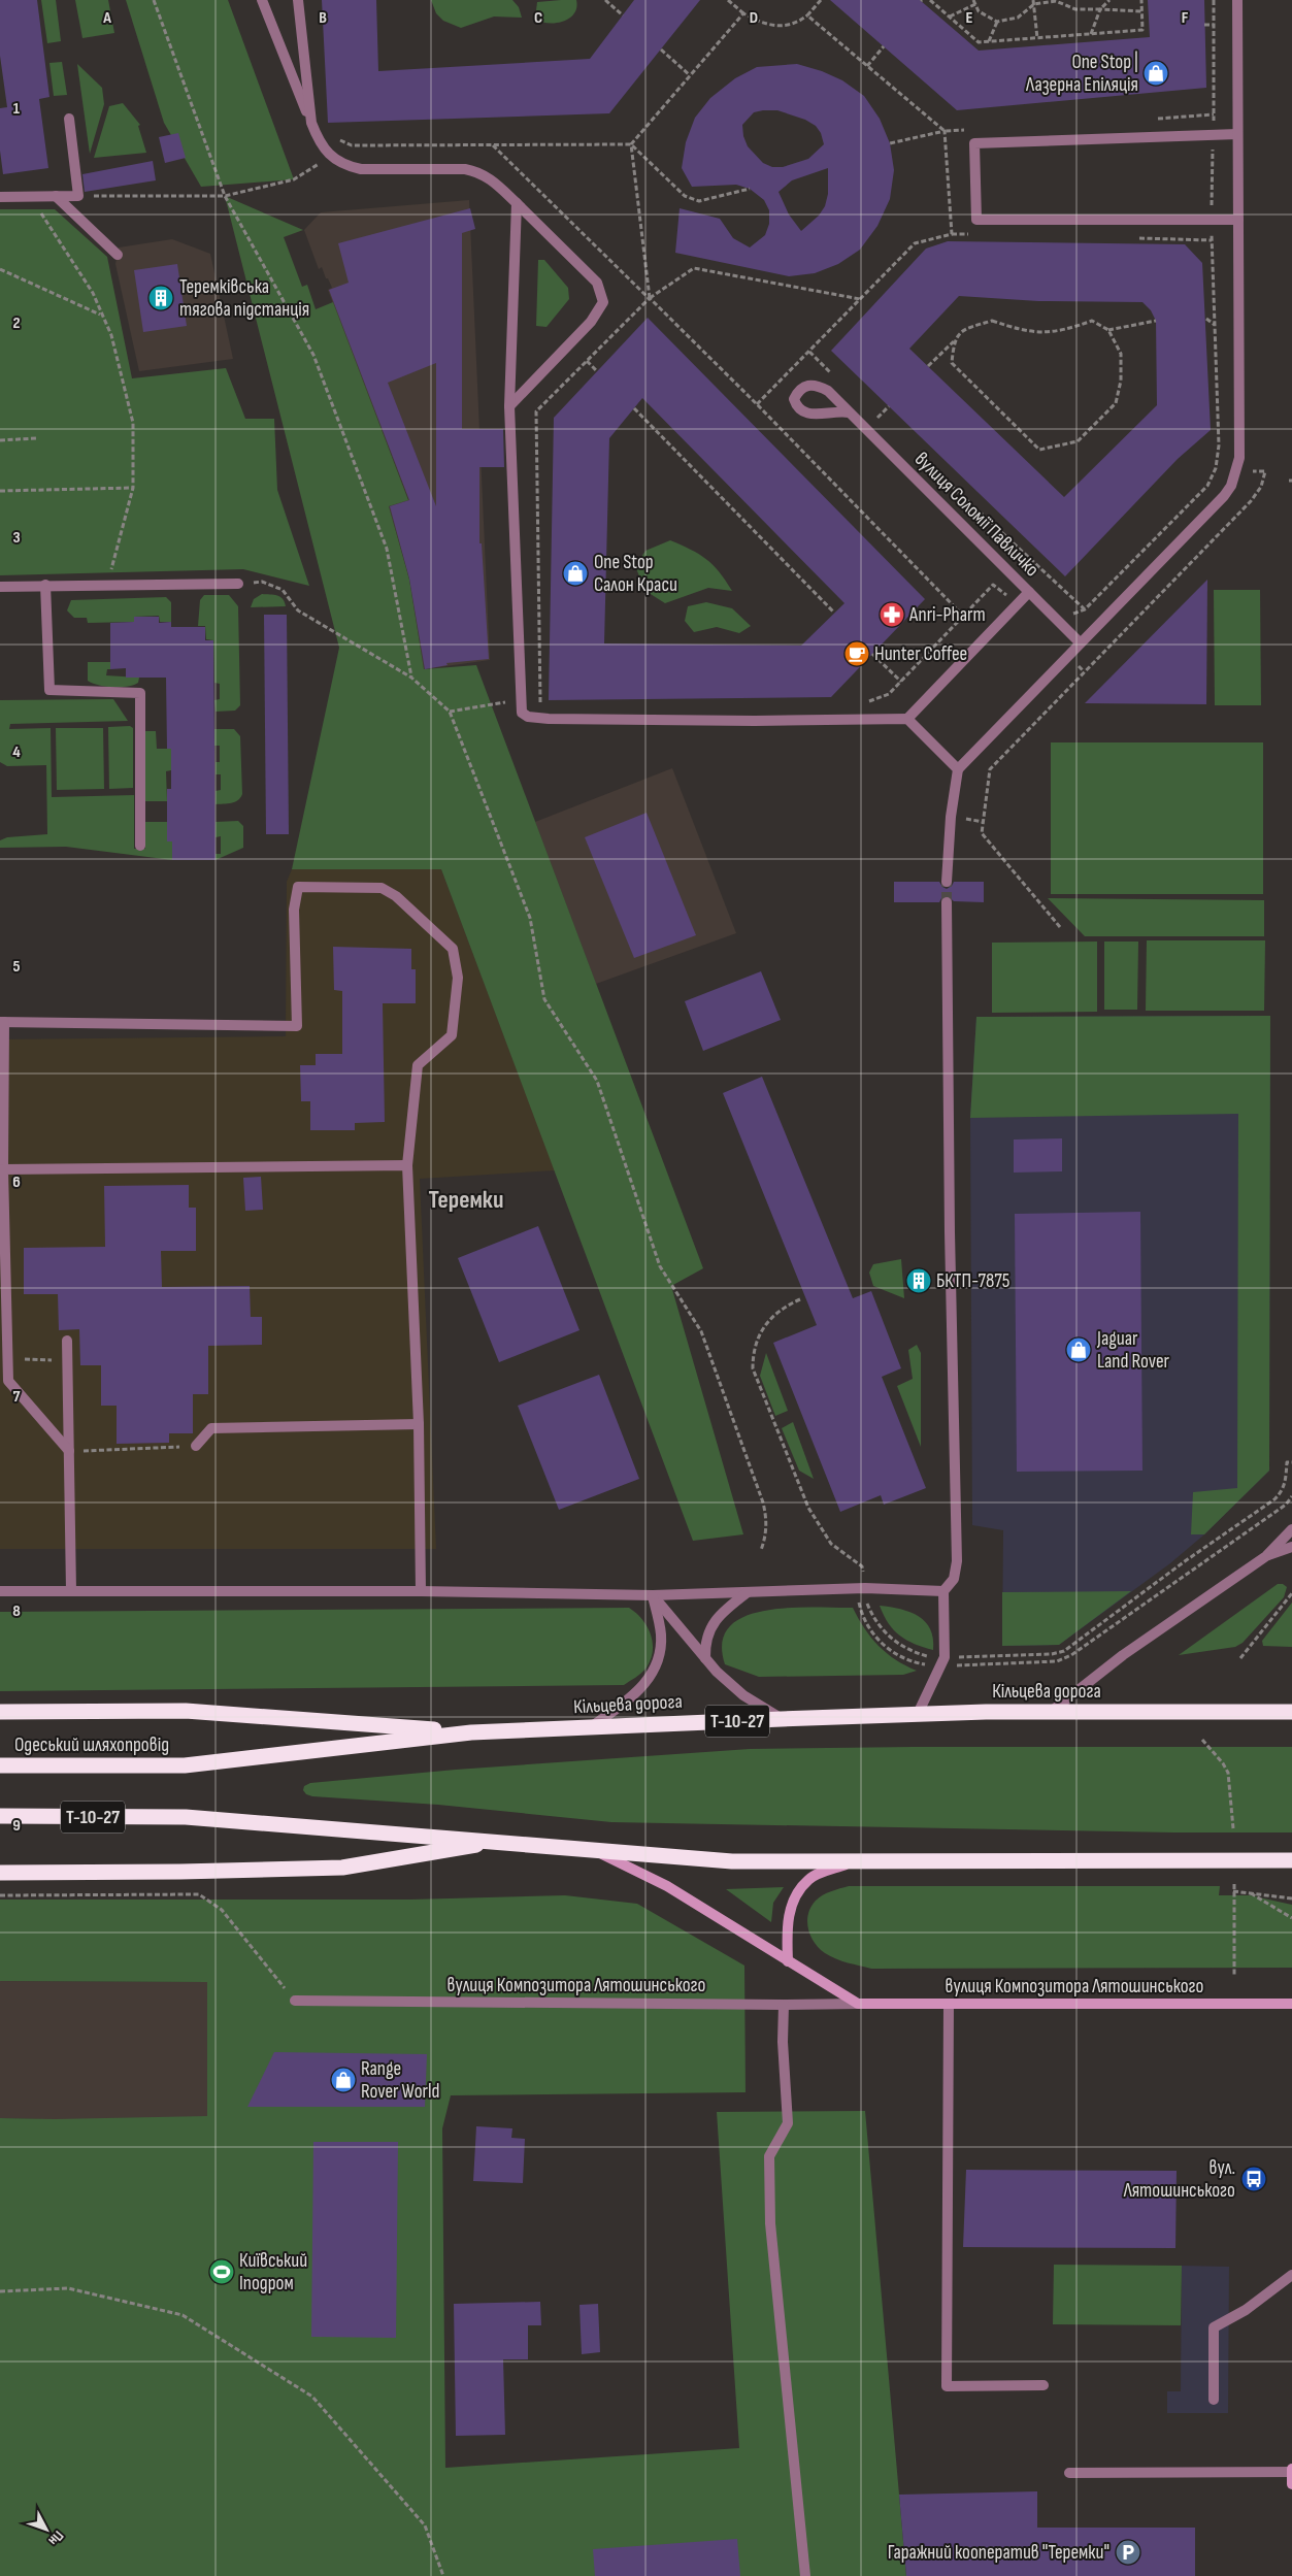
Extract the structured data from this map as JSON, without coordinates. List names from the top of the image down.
{
  "streets": {
    "highway": ["Кільцева дорога", "Т-10-27", "Одеський шляхопровід"],
    "street": ["вулиця Соломії Павличко", "вулиця Композитора Лятошинського"]
  },
  "crossings": [
    ["Кільцева дорога", "Одеський шляхопровід"]
  ],
  "districts": ["Теремки"],
  "places": {
    "shop": [
      "One Stop | Лазерна Епіляція",
      "One Stop Салон Краси",
      "Jaguar Land Rover",
      "Range Rover World"
    ],
    "building": ["Теремківська тягова підстанція", "БКТП-7875"],
    "pharmacy": ["Anri-Pharm"],
    "cafe": ["Hunter Coffee"],
    "bus stop": ["вул. Лятошинського"],
    "sports": ["Київський Іподром"],
    "parking": ["Гаражний кооператив \"Теремки\""]
  },
  "north": "bottom right",
  "grid": {
    "columns": [
      "A",
      "B",
      "C",
      "D",
      "E",
      "F"
    ],
    "rows": [
      "1",
      "2",
      "3",
      "4",
      "5",
      "6",
      "7",
      "8",
      "9"
    ]
  }
}
